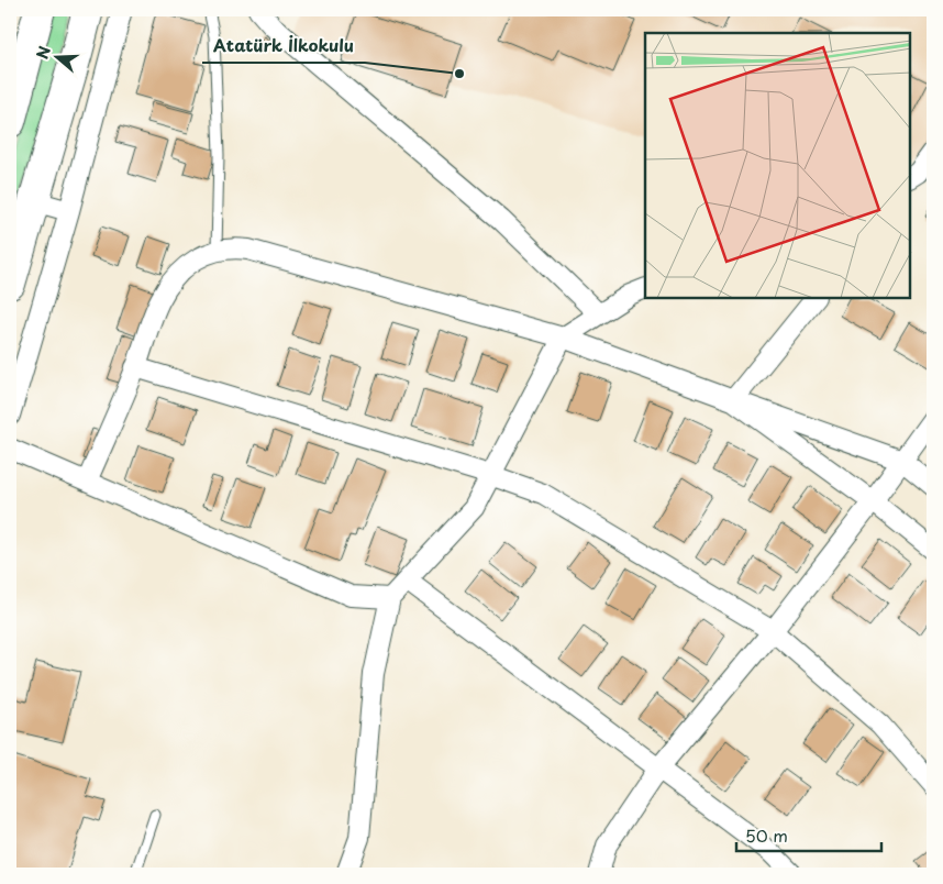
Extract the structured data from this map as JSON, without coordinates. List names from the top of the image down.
{
  "places": ["Atatürk İlkokulu"],
  "scale_bar": "50 m",
  "north": "left"
}
